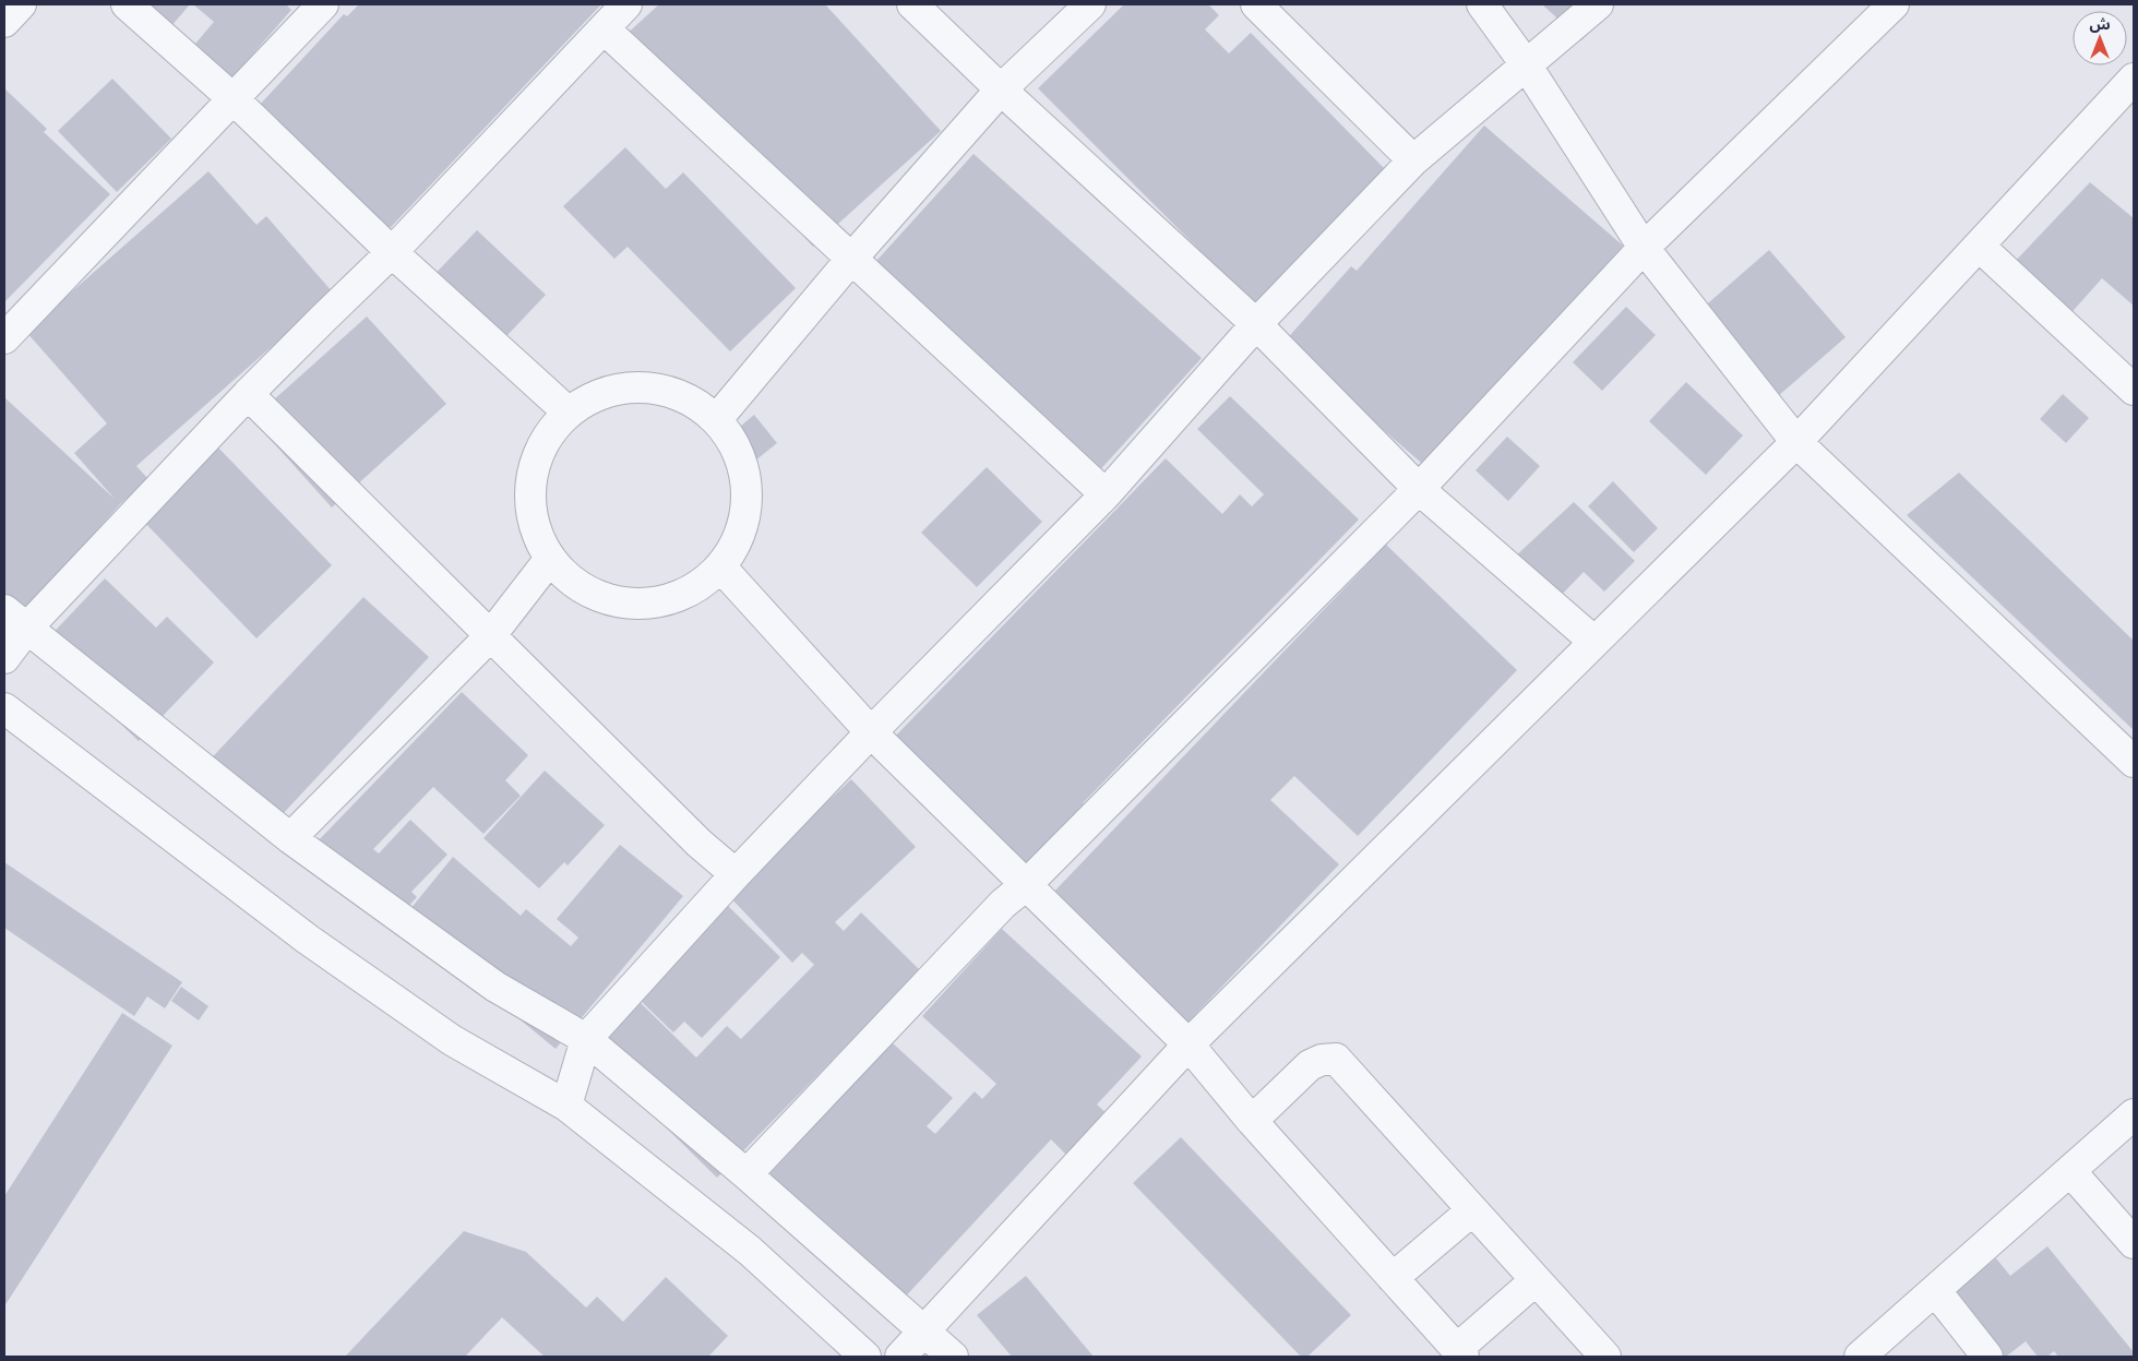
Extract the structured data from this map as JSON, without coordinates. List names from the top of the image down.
{
  "north": "top"
}
